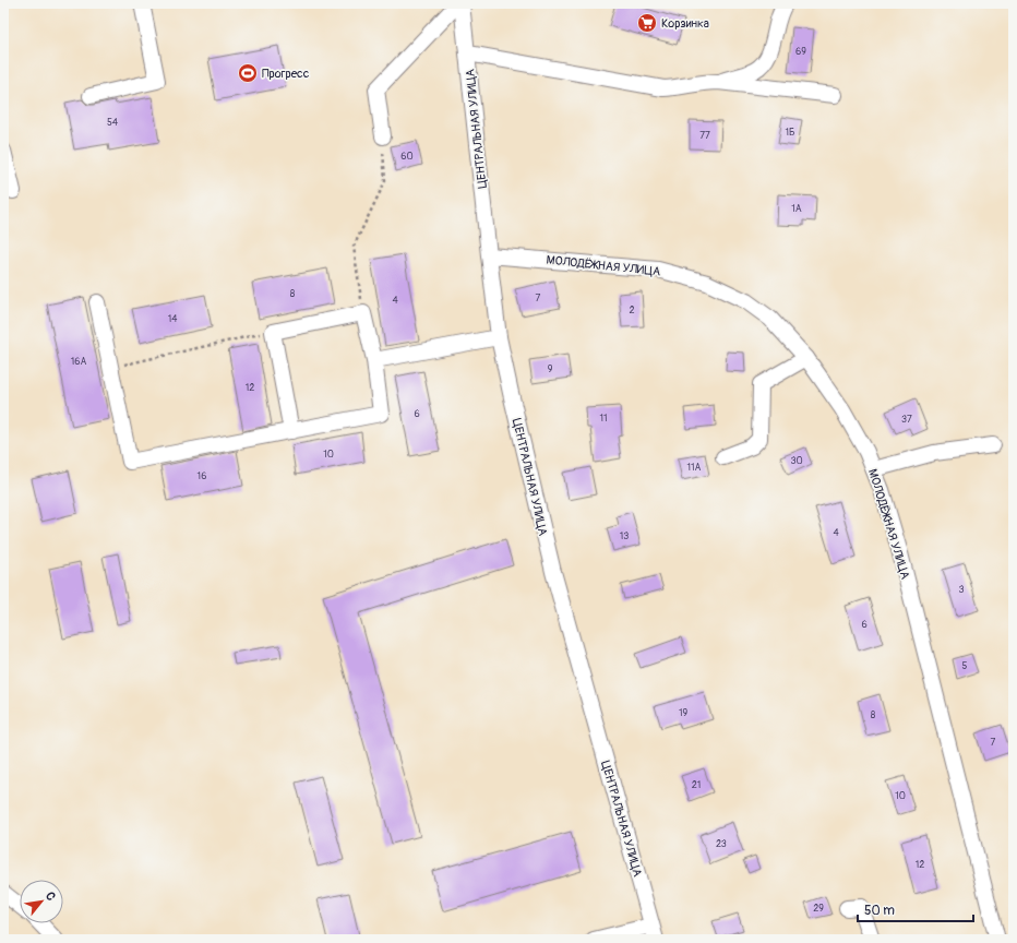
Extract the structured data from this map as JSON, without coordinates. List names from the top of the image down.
{
  "streets": {
    "street": ["ЦЕНТРАЛЬНАЯ УЛИЦА", "МОЛОДЁЖНАЯ УЛИЦА"]
  },
  "crossings": [
    ["ЦЕНТРАЛЬНАЯ УЛИЦА", "МОЛОДЁЖНАЯ УЛИЦА"]
  ],
  "places": {
    "supermarket": ["Корзинка"],
    "sports": ["Прогресс"]
  },
  "house_numbers": [
    "69",
    "54",
    "1Б",
    "77",
    "60",
    "1А",
    "8",
    "7",
    "4",
    "2",
    "14",
    "16А",
    "9",
    "12",
    "6",
    "11",
    "37",
    "10",
    "30",
    "11А",
    "16",
    "4",
    "13",
    "3",
    "6",
    "5",
    "19",
    "8",
    "7",
    "21",
    "10",
    "23",
    "12",
    "29"
  ],
  "scale_bar": "50 m",
  "north": "top right"
}
